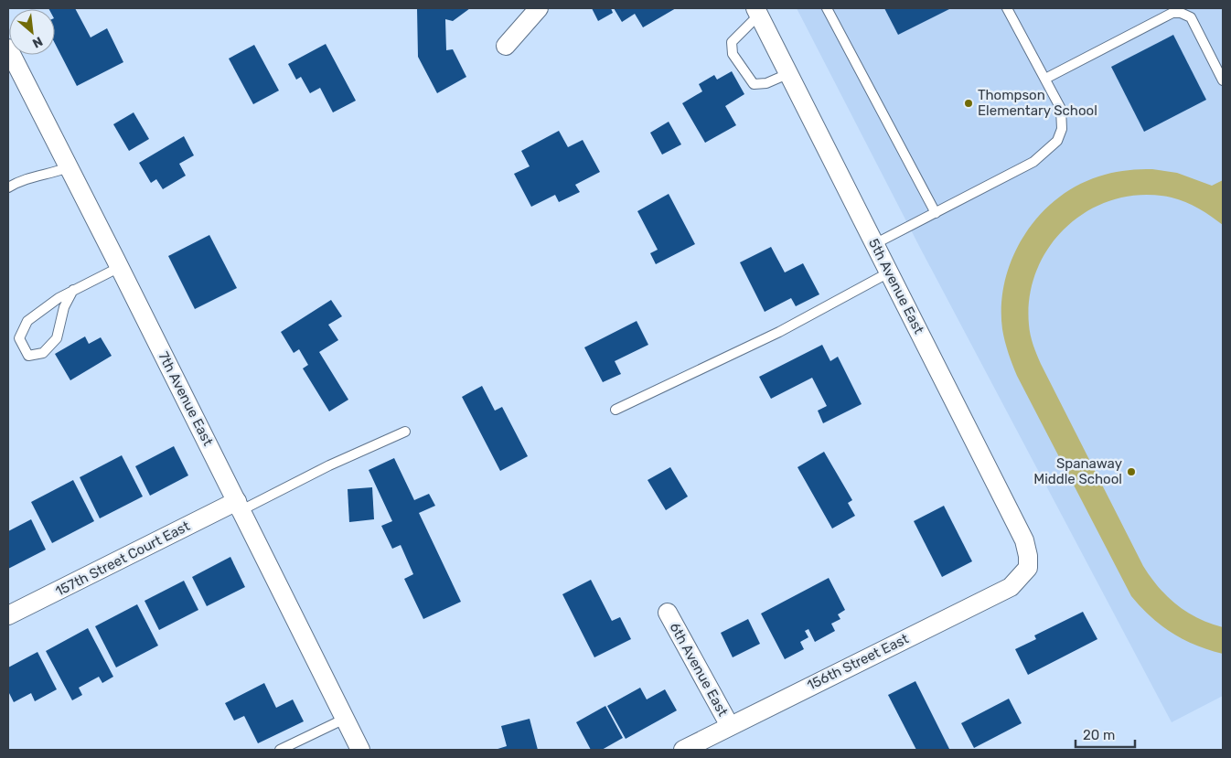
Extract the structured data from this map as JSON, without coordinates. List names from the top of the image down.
{
  "streets": {
    "street": [
      "5th Avenue East",
      "7th Avenue East",
      "157th Street Court East",
      "156th Street East",
      "6th Avenue East"
    ]
  },
  "crossings": [
    ["5th Avenue East", "156th Street East"],
    ["7th Avenue East", "157th Street Court East"],
    ["156th Street East", "6th Avenue East"]
  ],
  "places": ["Thompson Elementary School", "Spanaway Middle School"],
  "scale_bar": "20 m",
  "north": "bottom right"
}
